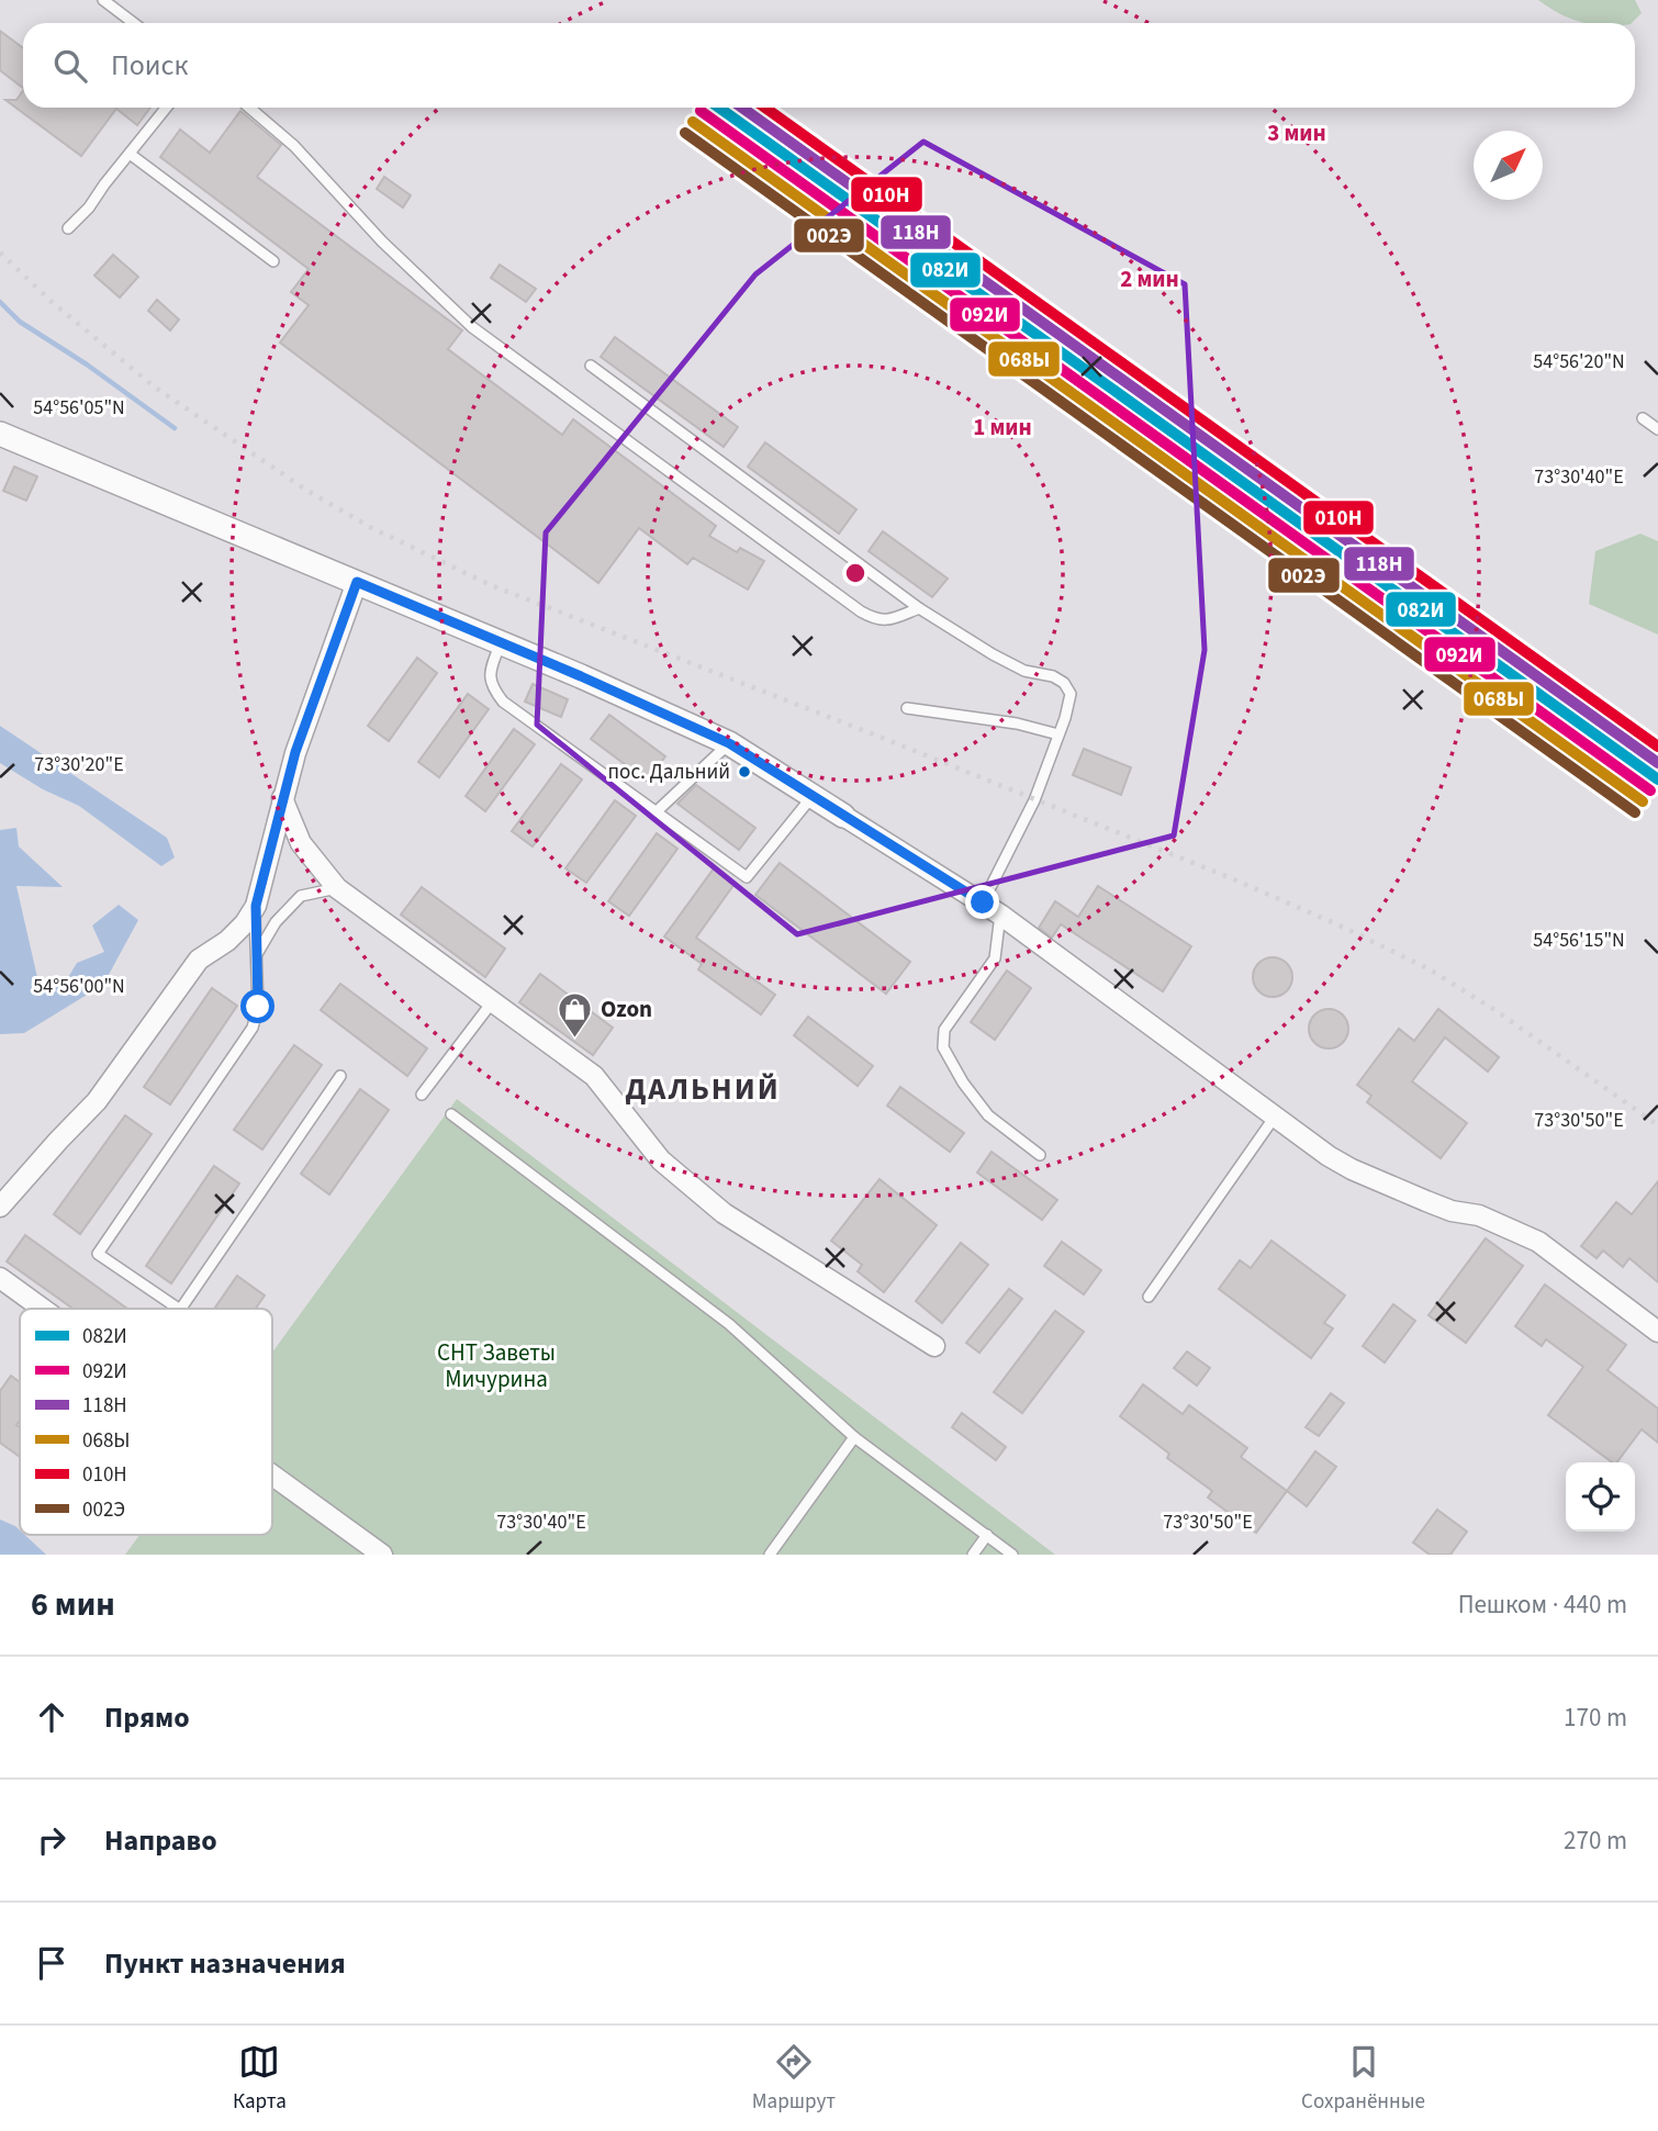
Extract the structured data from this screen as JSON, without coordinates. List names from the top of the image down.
{
  "districts": ["ДАЛЬНИЙ"],
  "parks": ["СНТ Заветы Мичурина"],
  "places": {
    "other": ["пос. Дальний"],
    "shop": ["Ozon"]
  },
  "lines": [
    "transit line 082И",
    "transit line 118Н",
    "transit line 010Н",
    "transit line 092И",
    "transit line 068Ы",
    "transit line 002Э"
  ],
  "legend": [
    "082И",
    "092И",
    "118Н",
    "068Ы",
    "010Н",
    "002Э"
  ],
  "north": "top right",
  "page": {
    "search": "Поиск",
    "heading": ["6 мин", "Пешком · 440 m"],
    "list": [
      ["Прямо", "170 m"],
      ["Направо", "270 m"],
      "Пункт назначения"
    ],
    "nav": ["Карта", "Маршрут", "Сохранённые"]
  },
  "coordinates": [
    "54°56'20\"N",
    "54°56'05\"N",
    "73°30'40\"E",
    "73°30'20\"E",
    "54°56'15\"N",
    "54°56'00\"N",
    "73°30'50\"E"
  ],
  "rings": ["3 мин", "2 мин", "1 мин"]
}
